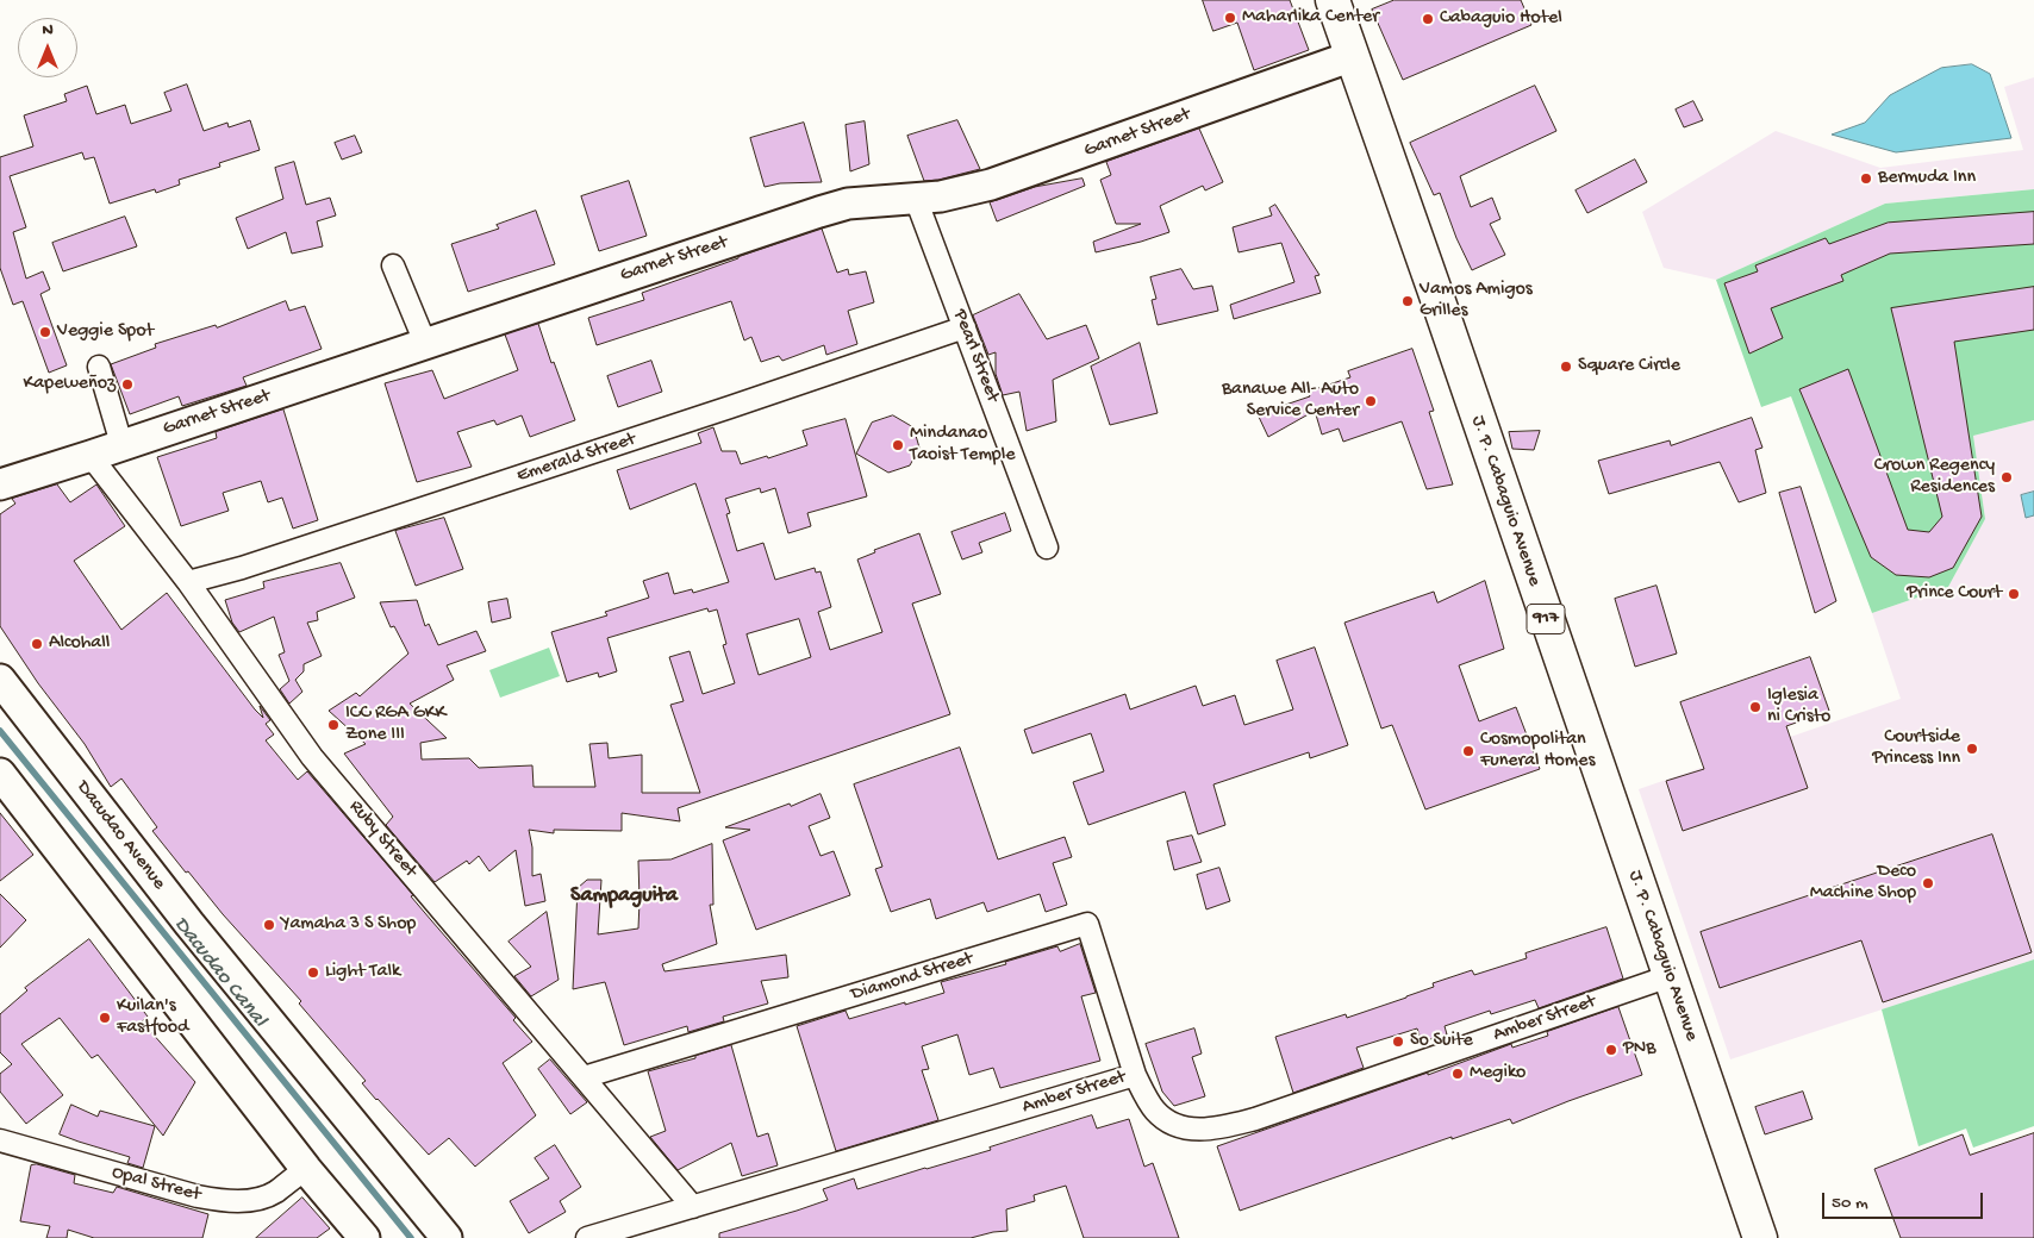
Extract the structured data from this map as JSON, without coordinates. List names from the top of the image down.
{
  "streets": {
    "main road": ["J. P. Cabaguio Avenue", "917"],
    "street": [
      "Garnet Street",
      "Pearl Street",
      "Emerald Street",
      "Dacudao Avenue",
      "Ruby Street",
      "Diamond Street",
      "Amber Street",
      "Opal Street"
    ]
  },
  "crossings": [
    ["Garnet Street", "Pearl Street"],
    ["Garnet Street", "J. P. Cabaguio Avenue"],
    ["Garnet Street", "Ruby Street"],
    ["Pearl Street", "Emerald Street"],
    ["Emerald Street", "Ruby Street"],
    ["J. P. Cabaguio Avenue", "Amber Street"],
    ["Ruby Street", "Diamond Street"],
    ["Ruby Street", "Amber Street"],
    ["Diamond Street", "Amber Street"]
  ],
  "districts": ["Sampaguita"],
  "water": ["Dacudao Canal"],
  "places": [
    "Maharlika Center",
    "Cabaguio Hotel",
    "Bermuda Inn",
    "Vamos Amigos Grilles",
    "Veggie Spot",
    "Square Circle",
    "Kapeweñoz",
    "Banawe All- Auto Service Center",
    "Mindanao Taoist Temple",
    "Crown Regency Residences",
    "Prince Court",
    "Alcohall",
    "Iglesia ni Cristo",
    "ICC RGA GKK Zone III",
    "Courtside Princess Inn",
    "Cosmopolitan Funeral Homes",
    "Deco Machine Shop",
    "Yamaha 3 S Shop",
    "Light Talk",
    "Kuilan's Fastfood",
    "So Suite",
    "PNB",
    "Megiko"
  ],
  "scale_bar": "50 m",
  "north": "top"
}
